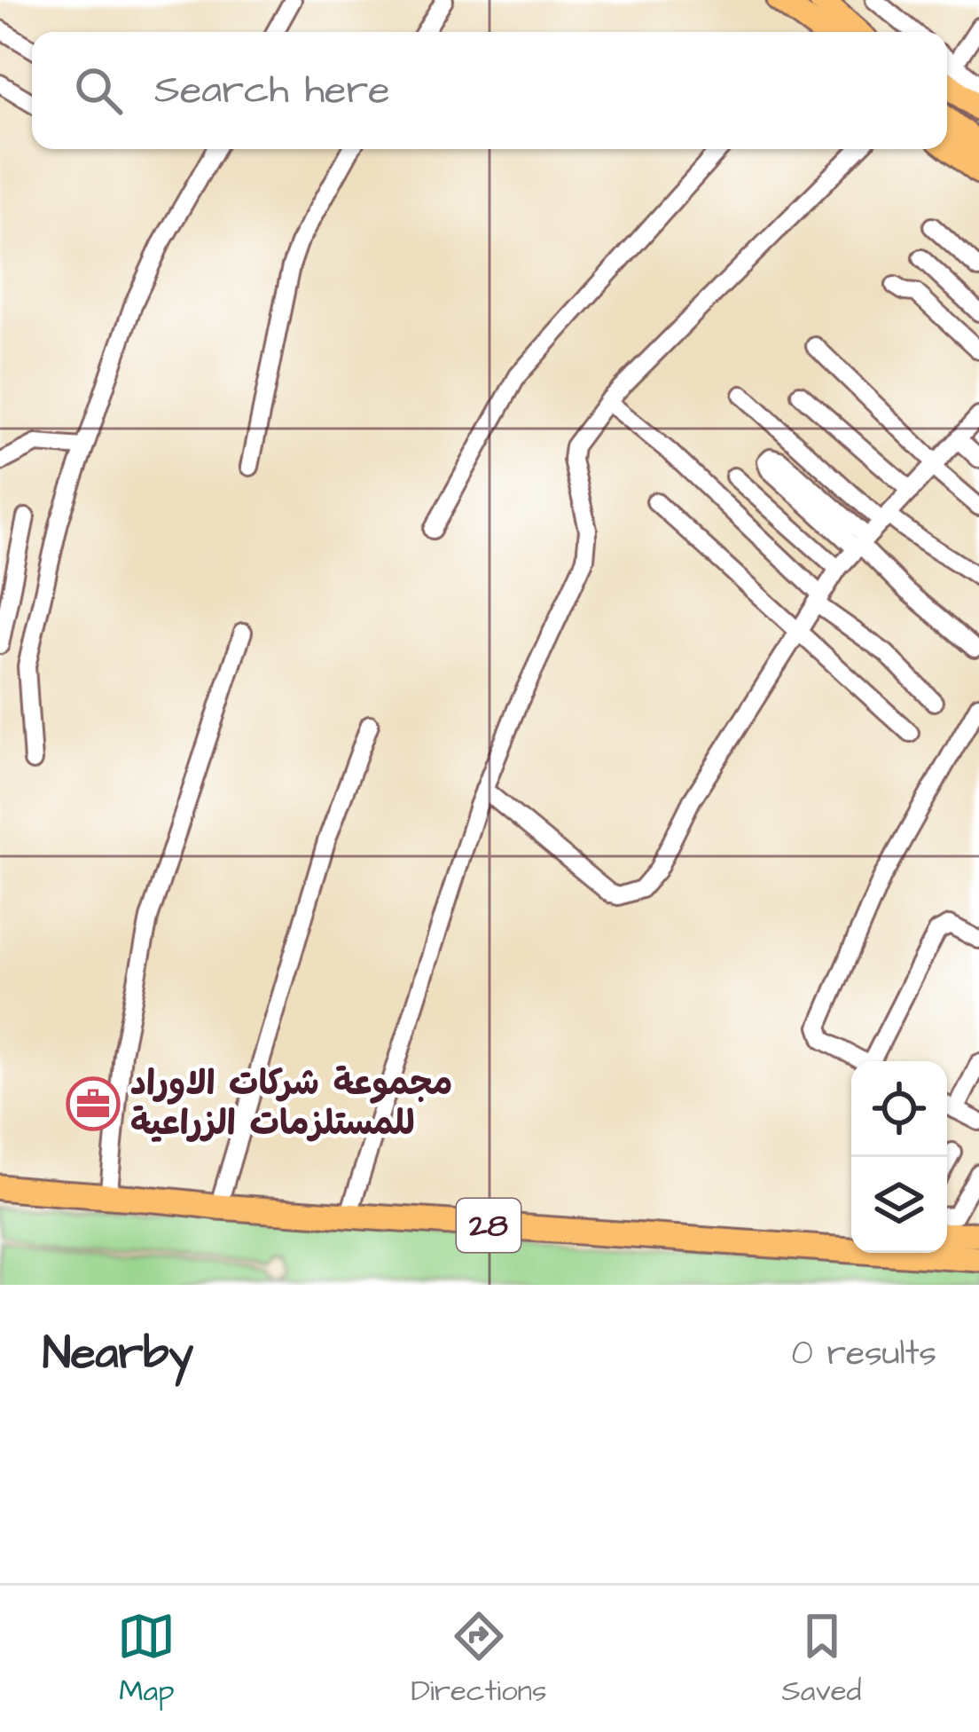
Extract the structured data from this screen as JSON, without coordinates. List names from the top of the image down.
{
  "streets": {
    "highway": ["28"]
  },
  "places": {
    "office": ["مجموعة شركات الاوراد للمستلزمات الزراعية"]
  },
  "page": {
    "search": "Search here",
    "heading": ["Nearby", "0 results"],
    "nav": ["Map", "Directions", "Saved"]
  }
}
